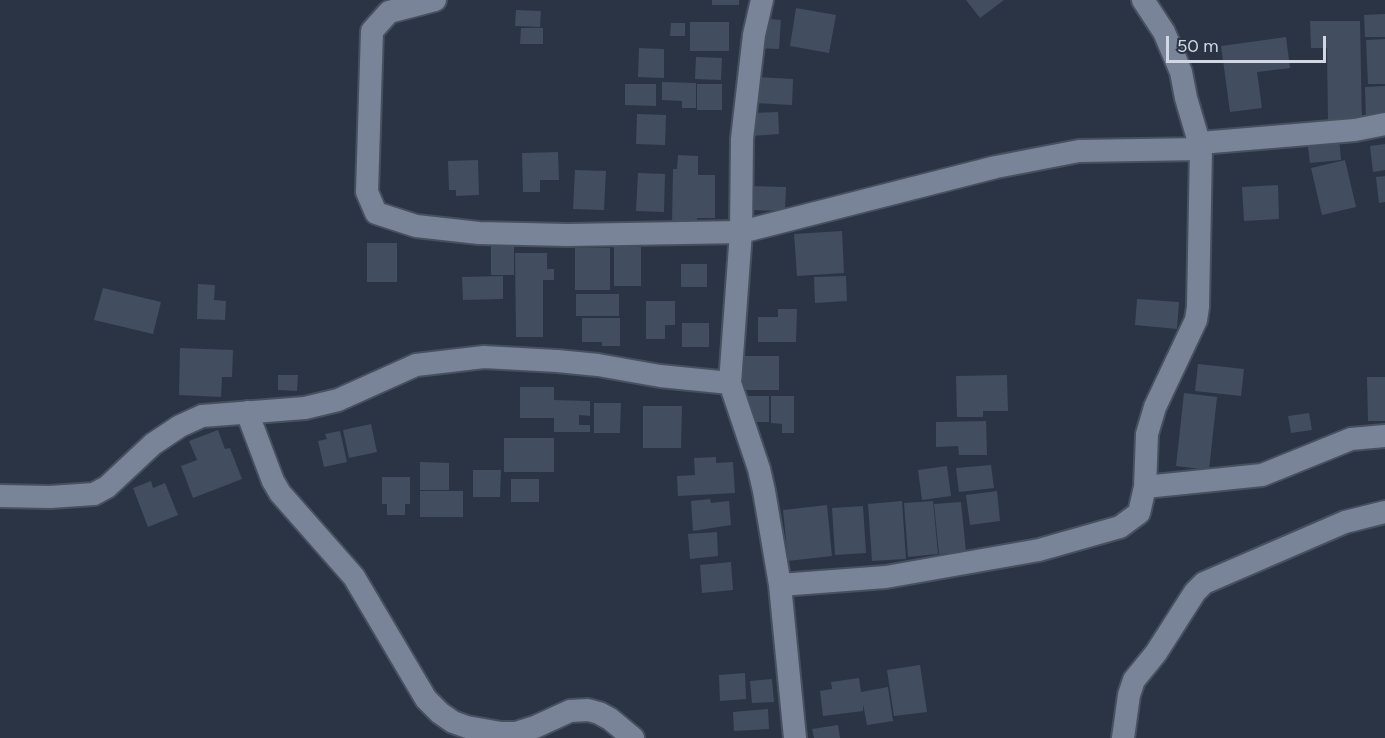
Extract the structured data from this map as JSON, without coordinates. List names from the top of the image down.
{
  "scale_bar": "50 m"
}
